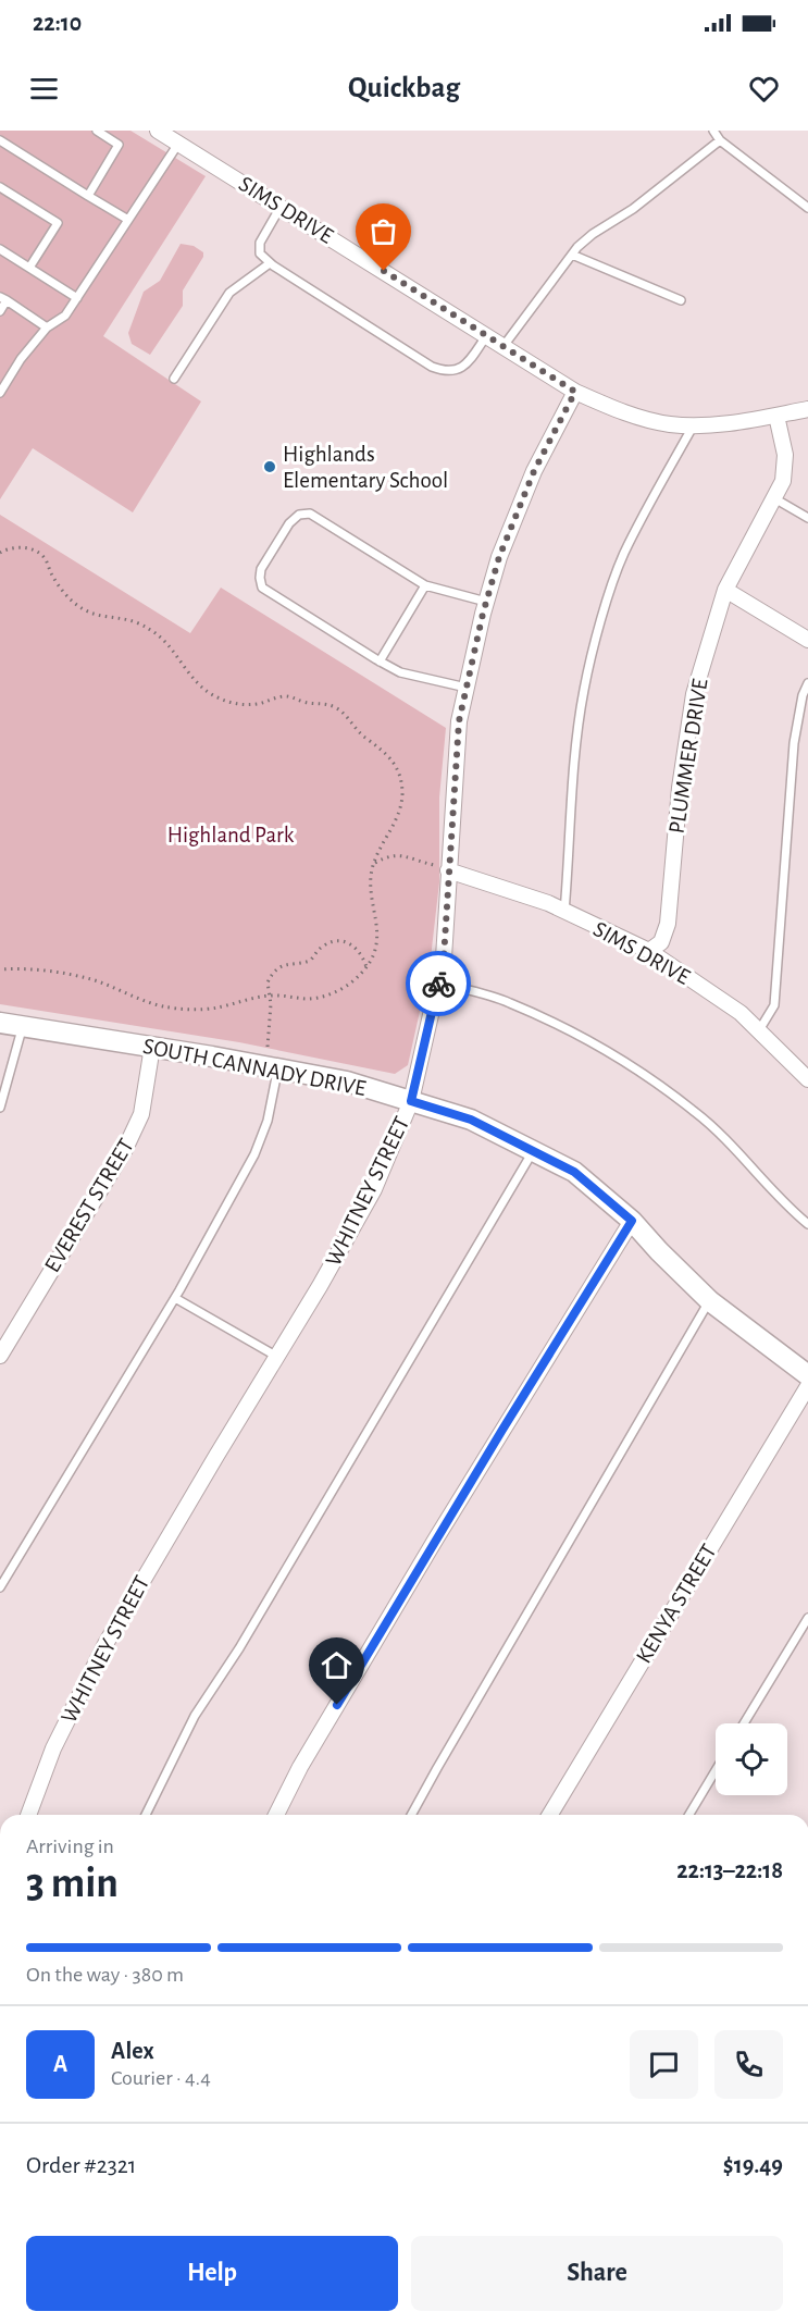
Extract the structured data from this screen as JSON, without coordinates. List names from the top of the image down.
{
  "streets": {
    "street": [
      "SIMS DRIVE",
      "PLUMMER DRIVE",
      "SOUTH CANNADY DRIVE",
      "WHITNEY STREET",
      "EVEREST STREET",
      "KENYA STREET"
    ]
  },
  "crossings": [
    ["SIMS DRIVE", "PLUMMER DRIVE"],
    ["SIMS DRIVE", "WHITNEY STREET"],
    ["SOUTH CANNADY DRIVE", "WHITNEY STREET"],
    ["SOUTH CANNADY DRIVE", "EVEREST STREET"]
  ],
  "parks": ["Highland Park"],
  "places": ["Highlands Elementary School"],
  "page": {
    "status": "22:10",
    "header": "Quickbag",
    "heading": ["3 min", "Arriving in", "22:13–22:18"],
    "panel": [
      "Alex",
      "Courier · 4.4",
      "Order #2321",
      "$19.49"
    ],
    "bar": "On the way · 380 m",
    "round": "A",
    "buttons": ["Help", "Share"]
  }
}
